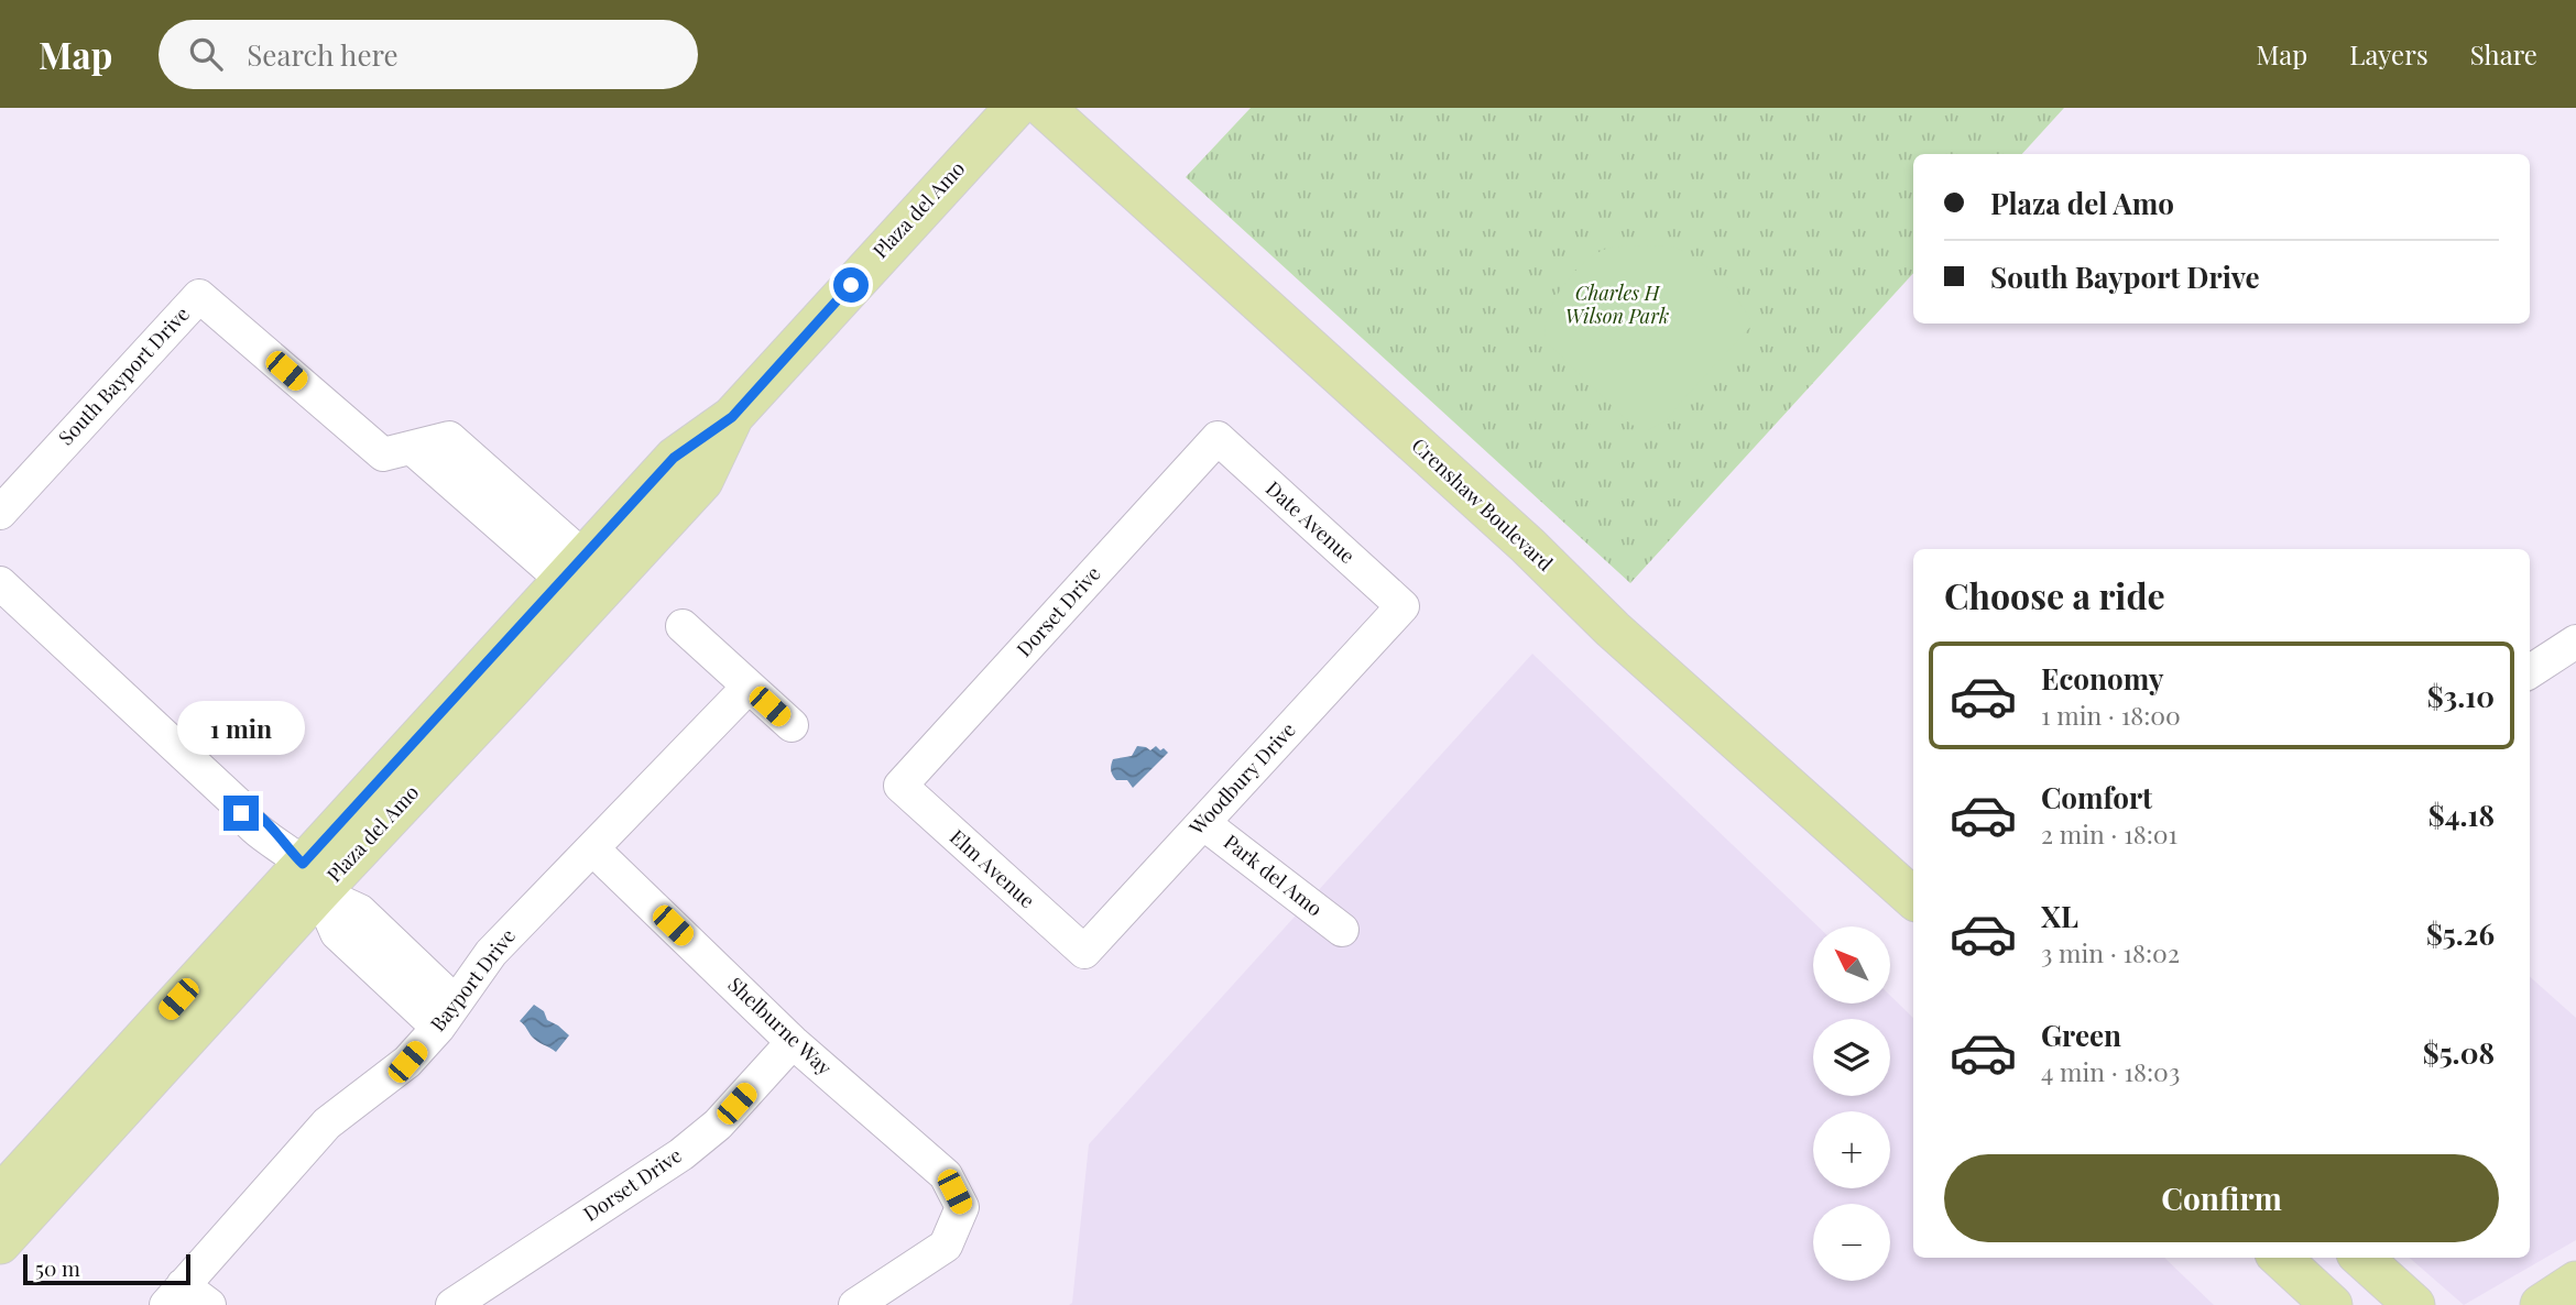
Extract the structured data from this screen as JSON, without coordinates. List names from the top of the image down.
{
  "streets": {
    "main road": ["Plaza del Amo", "Crenshaw Boulevard"],
    "street": [
      "South Bayport Drive",
      "Date Avenue",
      "Dorset Drive",
      "Woodbury Drive",
      "Elm Avenue",
      "Park del Amo",
      "Bayport Drive",
      "Shelburne Way"
    ]
  },
  "crossings": [
    ["Plaza del Amo", "South Bayport Drive"],
    ["Date Avenue", "Dorset Drive"],
    ["Date Avenue", "Woodbury Drive"],
    ["Dorset Drive", "Elm Avenue"],
    ["Dorset Drive", "Shelburne Way"],
    ["Woodbury Drive", "Elm Avenue"],
    ["Woodbury Drive", "Park del Amo"],
    ["Bayport Drive", "Shelburne Way"]
  ],
  "parks": ["Charles H Wilson Park"],
  "scale_bar": "50 m",
  "north": "top left",
  "page": {
    "header": "Map",
    "search": "Search here",
    "nav": ["Map", "Layers", "Share"],
    "banner": ["Plaza del Amo", "South Bayport Drive"],
    "heading": "Choose a ride",
    "list": [
      {
        "name": "Economy",
        "note": "1 min · 18:00",
        "value": "$3.10"
      },
      {
        "name": "Comfort",
        "note": "2 min · 18:01",
        "value": "$4.18"
      },
      {
        "name": "XL",
        "note": "3 min · 18:02",
        "value": "$5.26"
      },
      {
        "name": "Green",
        "note": "4 min · 18:03",
        "value": "$5.08"
      }
    ],
    "bubble": "1 min",
    "map_buttons": ["+", "−"],
    "buttons": "Confirm",
    "scale": "50 m"
  }
}
